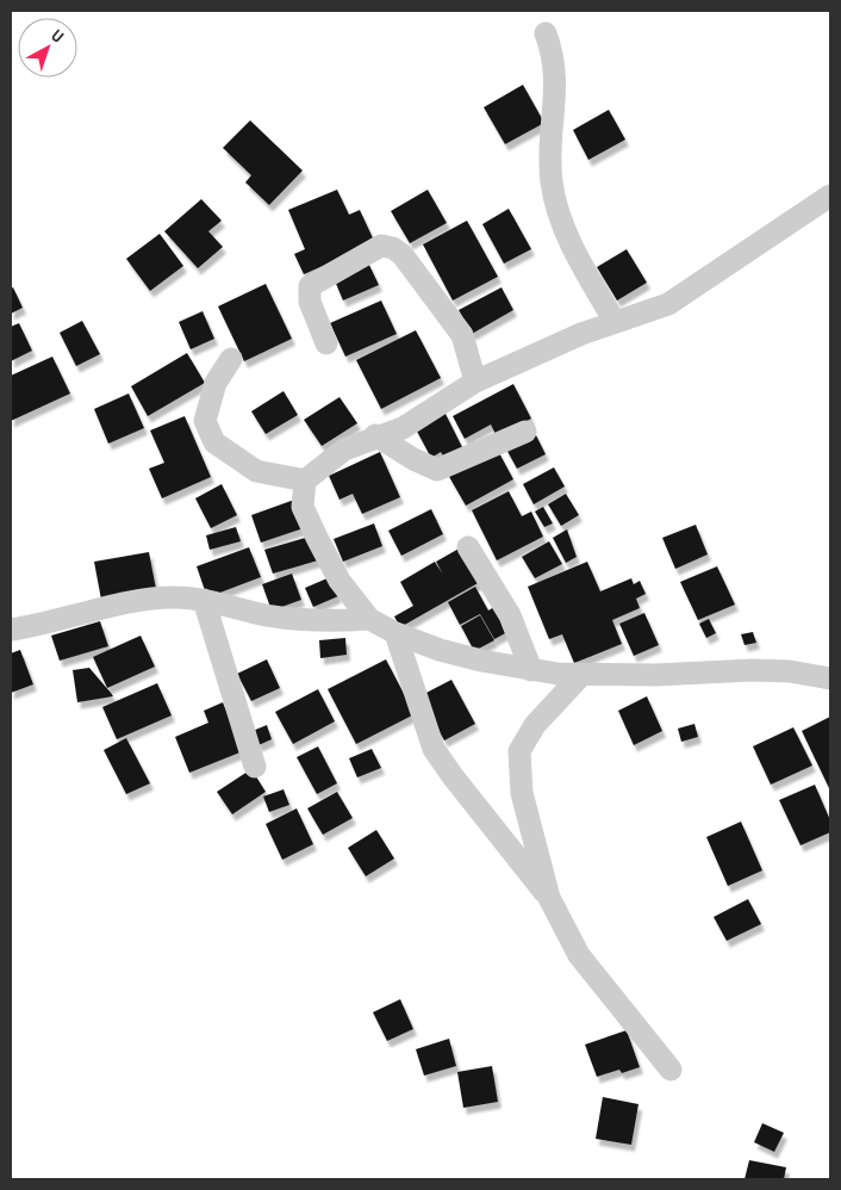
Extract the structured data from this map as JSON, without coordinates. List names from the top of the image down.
{
  "north": "top right"
}
